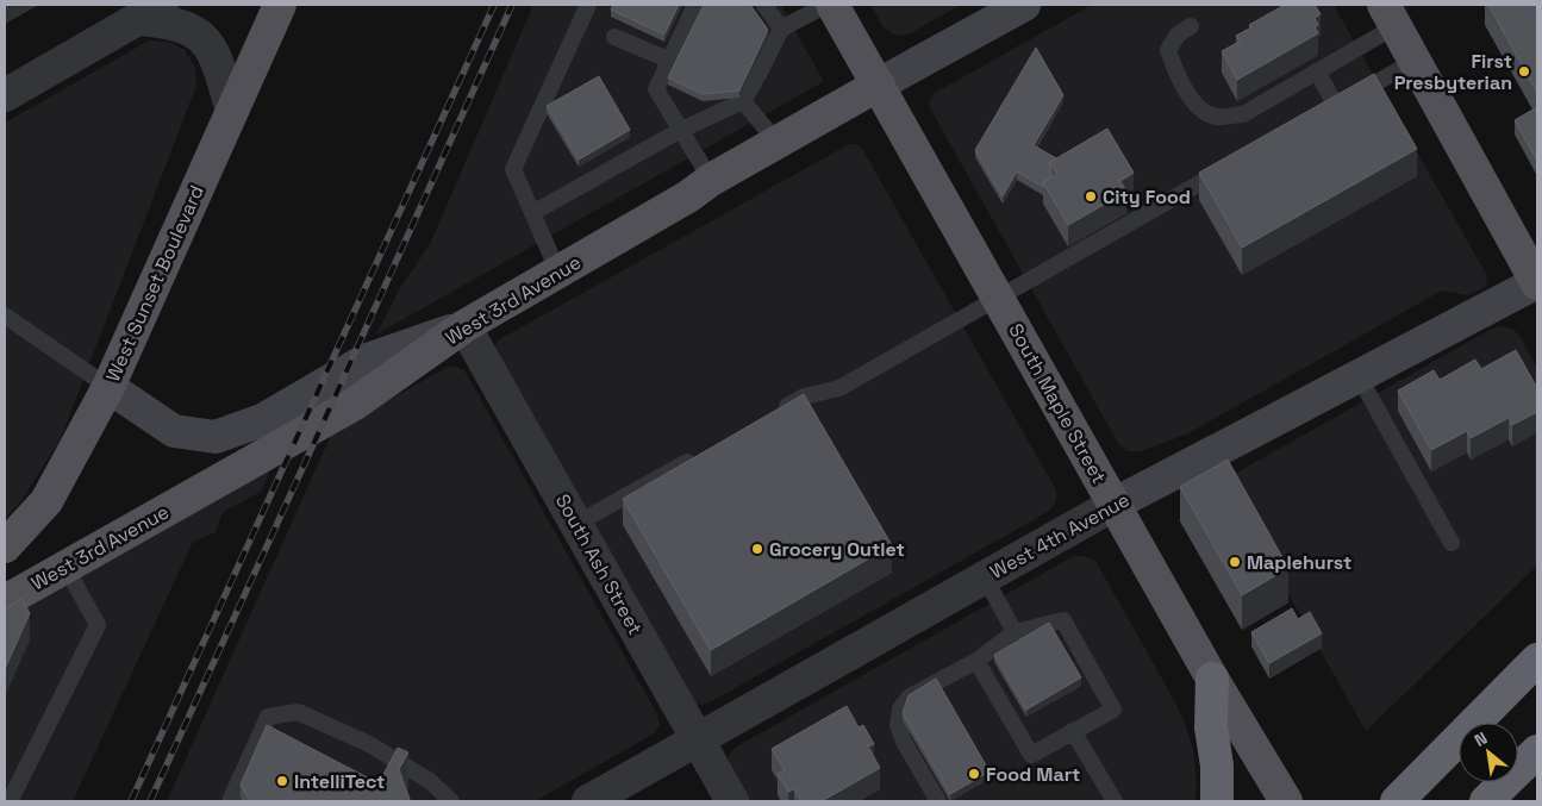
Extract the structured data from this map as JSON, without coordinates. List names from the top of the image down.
{
  "streets": {
    "main road": [
      "West Sunset Boulevard",
      "West 3rd Avenue",
      "South Maple Street",
      "West 4th Avenue"
    ],
    "street": ["South Ash Street"]
  },
  "crossings": [
    ["West 3rd Avenue", "South Maple Street"],
    ["West 3rd Avenue", "South Ash Street"],
    ["South Maple Street", "West 4th Avenue"],
    ["West 4th Avenue", "South Ash Street"]
  ],
  "places": [
    "First Presbyterian",
    "City Food",
    "Grocery Outlet",
    "Maplehurst",
    "Food Mart",
    "IntelliTect"
  ],
  "north": "top left"
}
